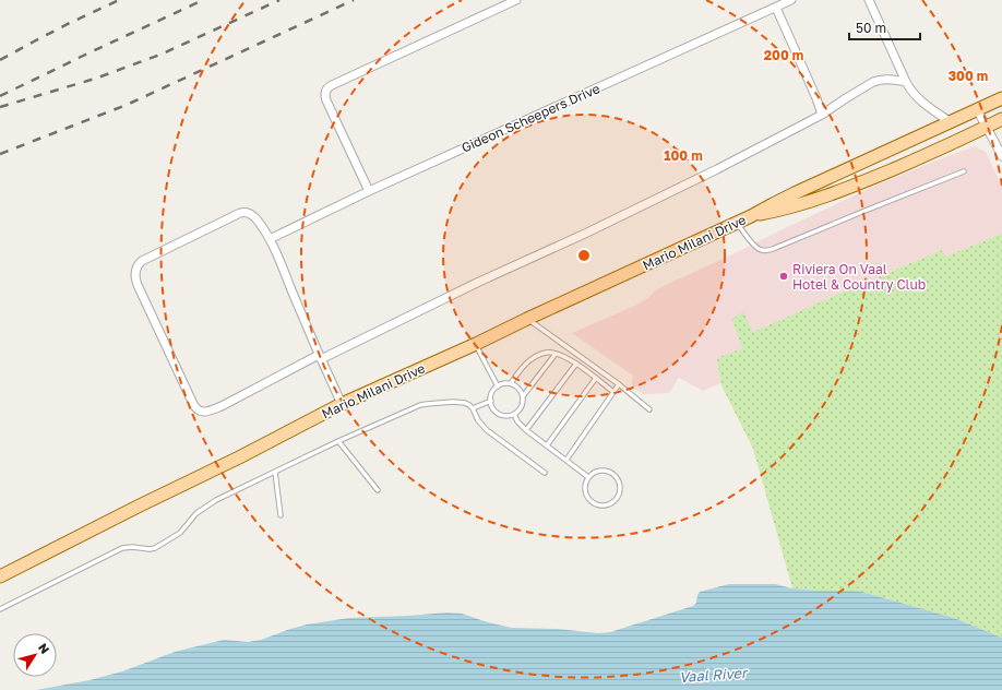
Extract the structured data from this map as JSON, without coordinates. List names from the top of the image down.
{
  "streets": {
    "main road": ["Mario Milani Drive"],
    "street": ["Gideon Scheepers Drive"]
  },
  "water": ["Vaal River"],
  "places": ["Riviera On Vaal Hotel & Country Club"],
  "scale_bar": "50 m",
  "north": "top right",
  "rings": ["200 m", "300 m", "100 m"]
}
